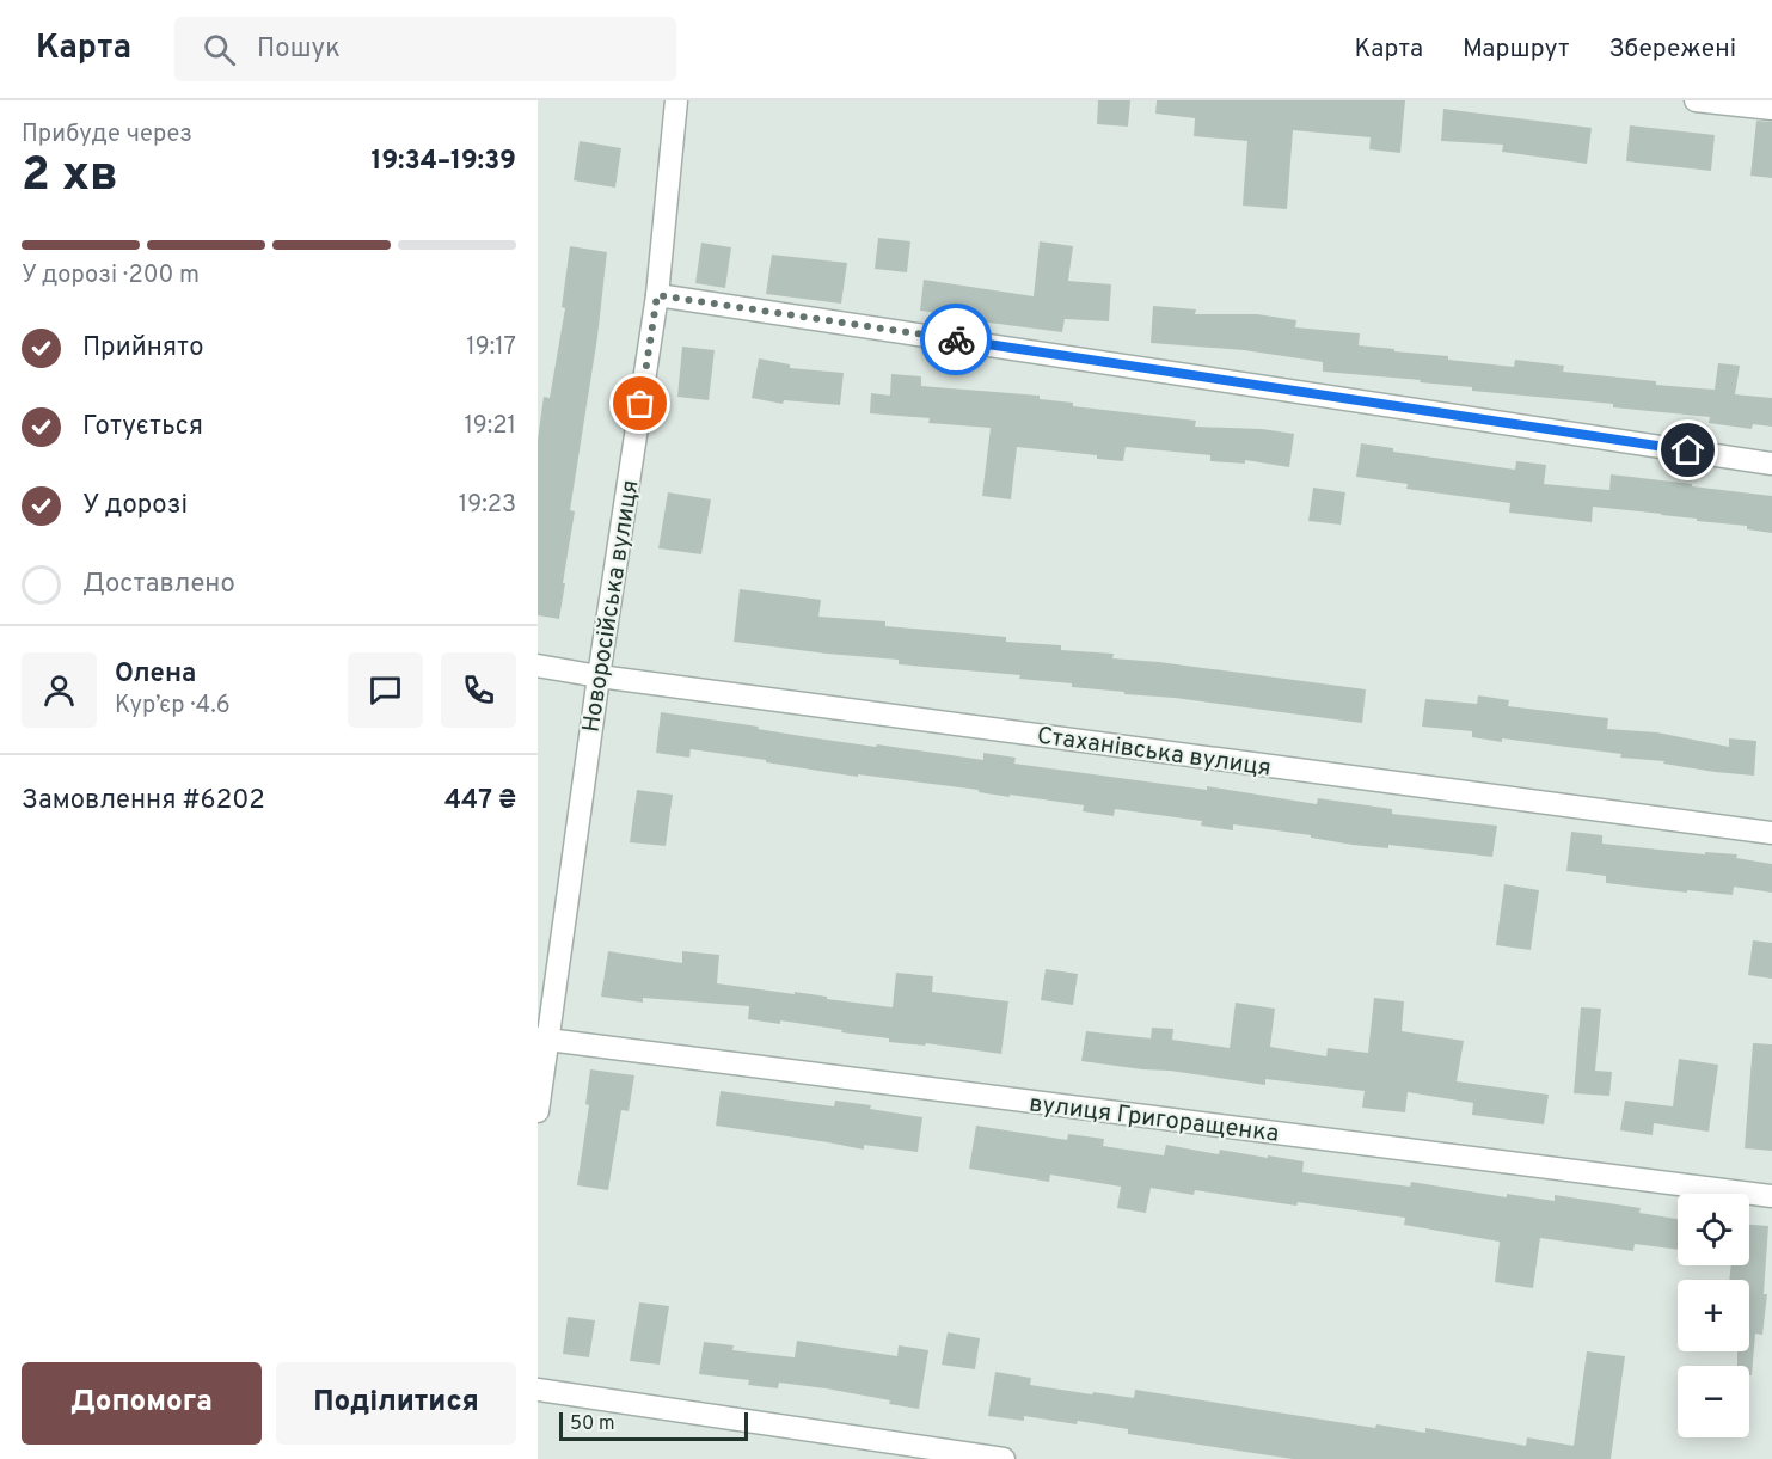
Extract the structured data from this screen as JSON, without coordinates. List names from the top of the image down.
{
  "streets": {
    "street": ["Новоросійська вулиця", "Стаханівська вулиця", "вулиця Григоращенка"]
  },
  "crossings": [
    ["Новоросійська вулиця", "Стаханівська вулиця"],
    ["Новоросійська вулиця", "вулиця Григоращенка"]
  ],
  "scale_bar": "50 m",
  "page": {
    "header": "Карта",
    "search": "Пошук",
    "nav": ["Карта", "Маршрут", "Збережені"],
    "heading": ["2 хв", "Прибуде через", "19:34–19:39"],
    "panel": [
      "Олена",
      "Кур’єр · 4.6",
      "Замовлення #6202",
      "447 ₴"
    ],
    "bar": "У дорозі · 200 m",
    "list": [
      ["Прийнято", "19:17"],
      ["Готується", "19:21"],
      ["У дорозі", "19:23"],
      "Доставлено"
    ],
    "map_buttons": ["+", "−"],
    "buttons": ["Допомога", "Поділитися"],
    "scale": "50 m"
  }
}
